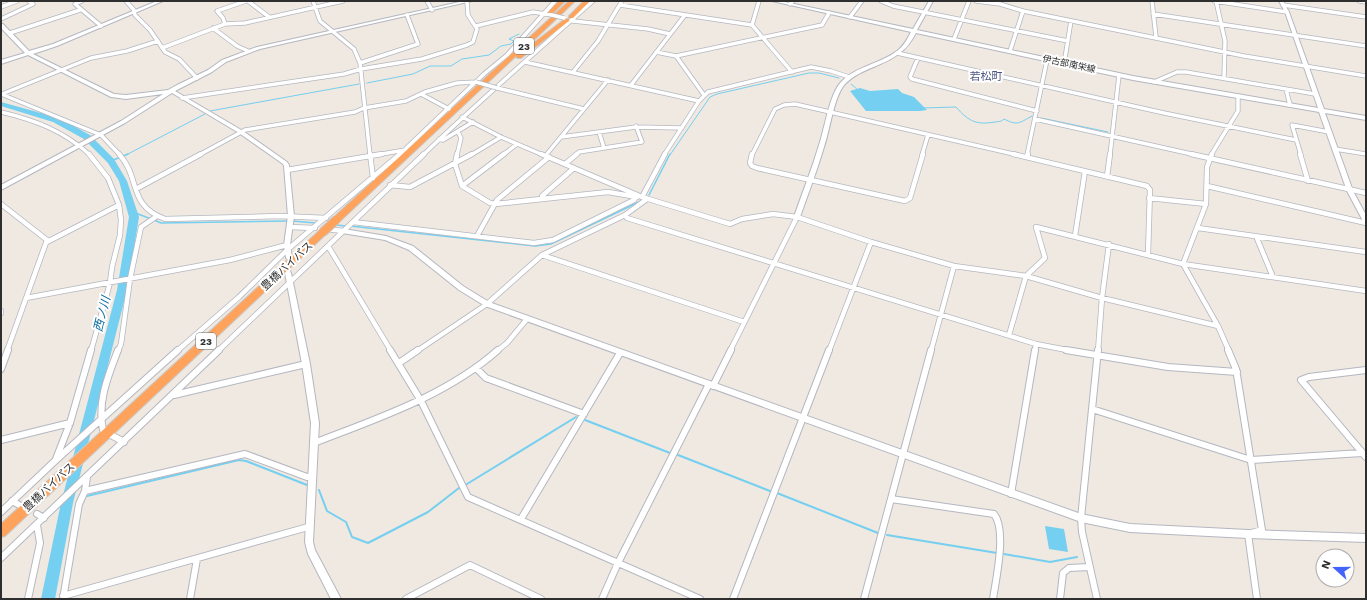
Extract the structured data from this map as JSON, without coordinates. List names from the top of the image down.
{
  "streets": {
    "highway": ["23", "豊橋バイパス"],
    "street": ["伊古部南栄線"]
  },
  "crossings": [
    ["23", "豊橋バイパス"]
  ],
  "districts": ["若松町"],
  "water": ["西ノ川"],
  "north": "left"
}
